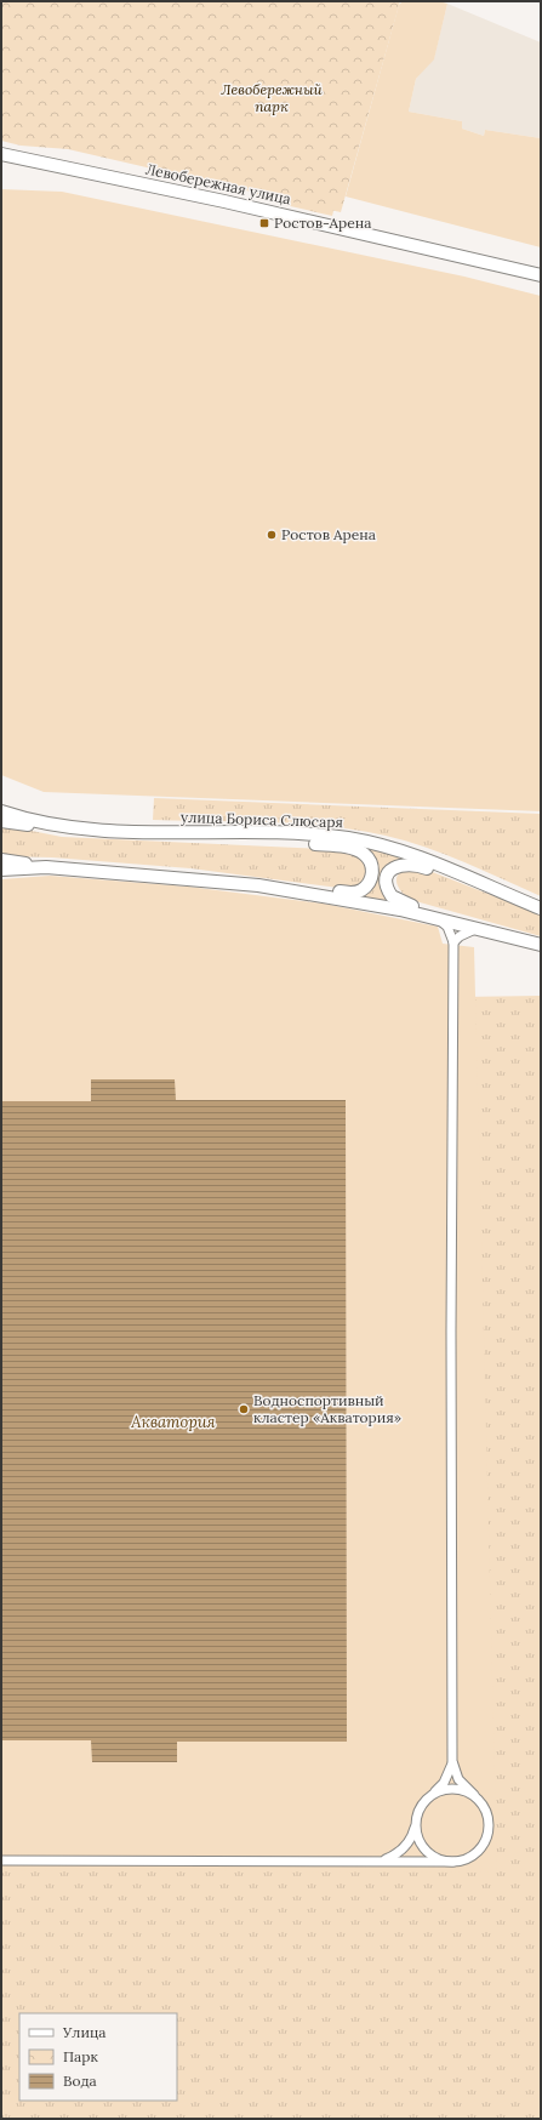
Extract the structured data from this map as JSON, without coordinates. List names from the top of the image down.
{
  "streets": {
    "main road": ["Левобережная улица", "улица Бориса Слюсаря"]
  },
  "water": ["Акватория"],
  "parks": ["Левобережный парк"],
  "places": {
    "transit": ["Ростов-Арена"],
    "other": ["Ростов Арена", "Водноспортивный кластер «Акватория»"]
  },
  "legend": ["Улица", "Парк", "Вода"]
}
